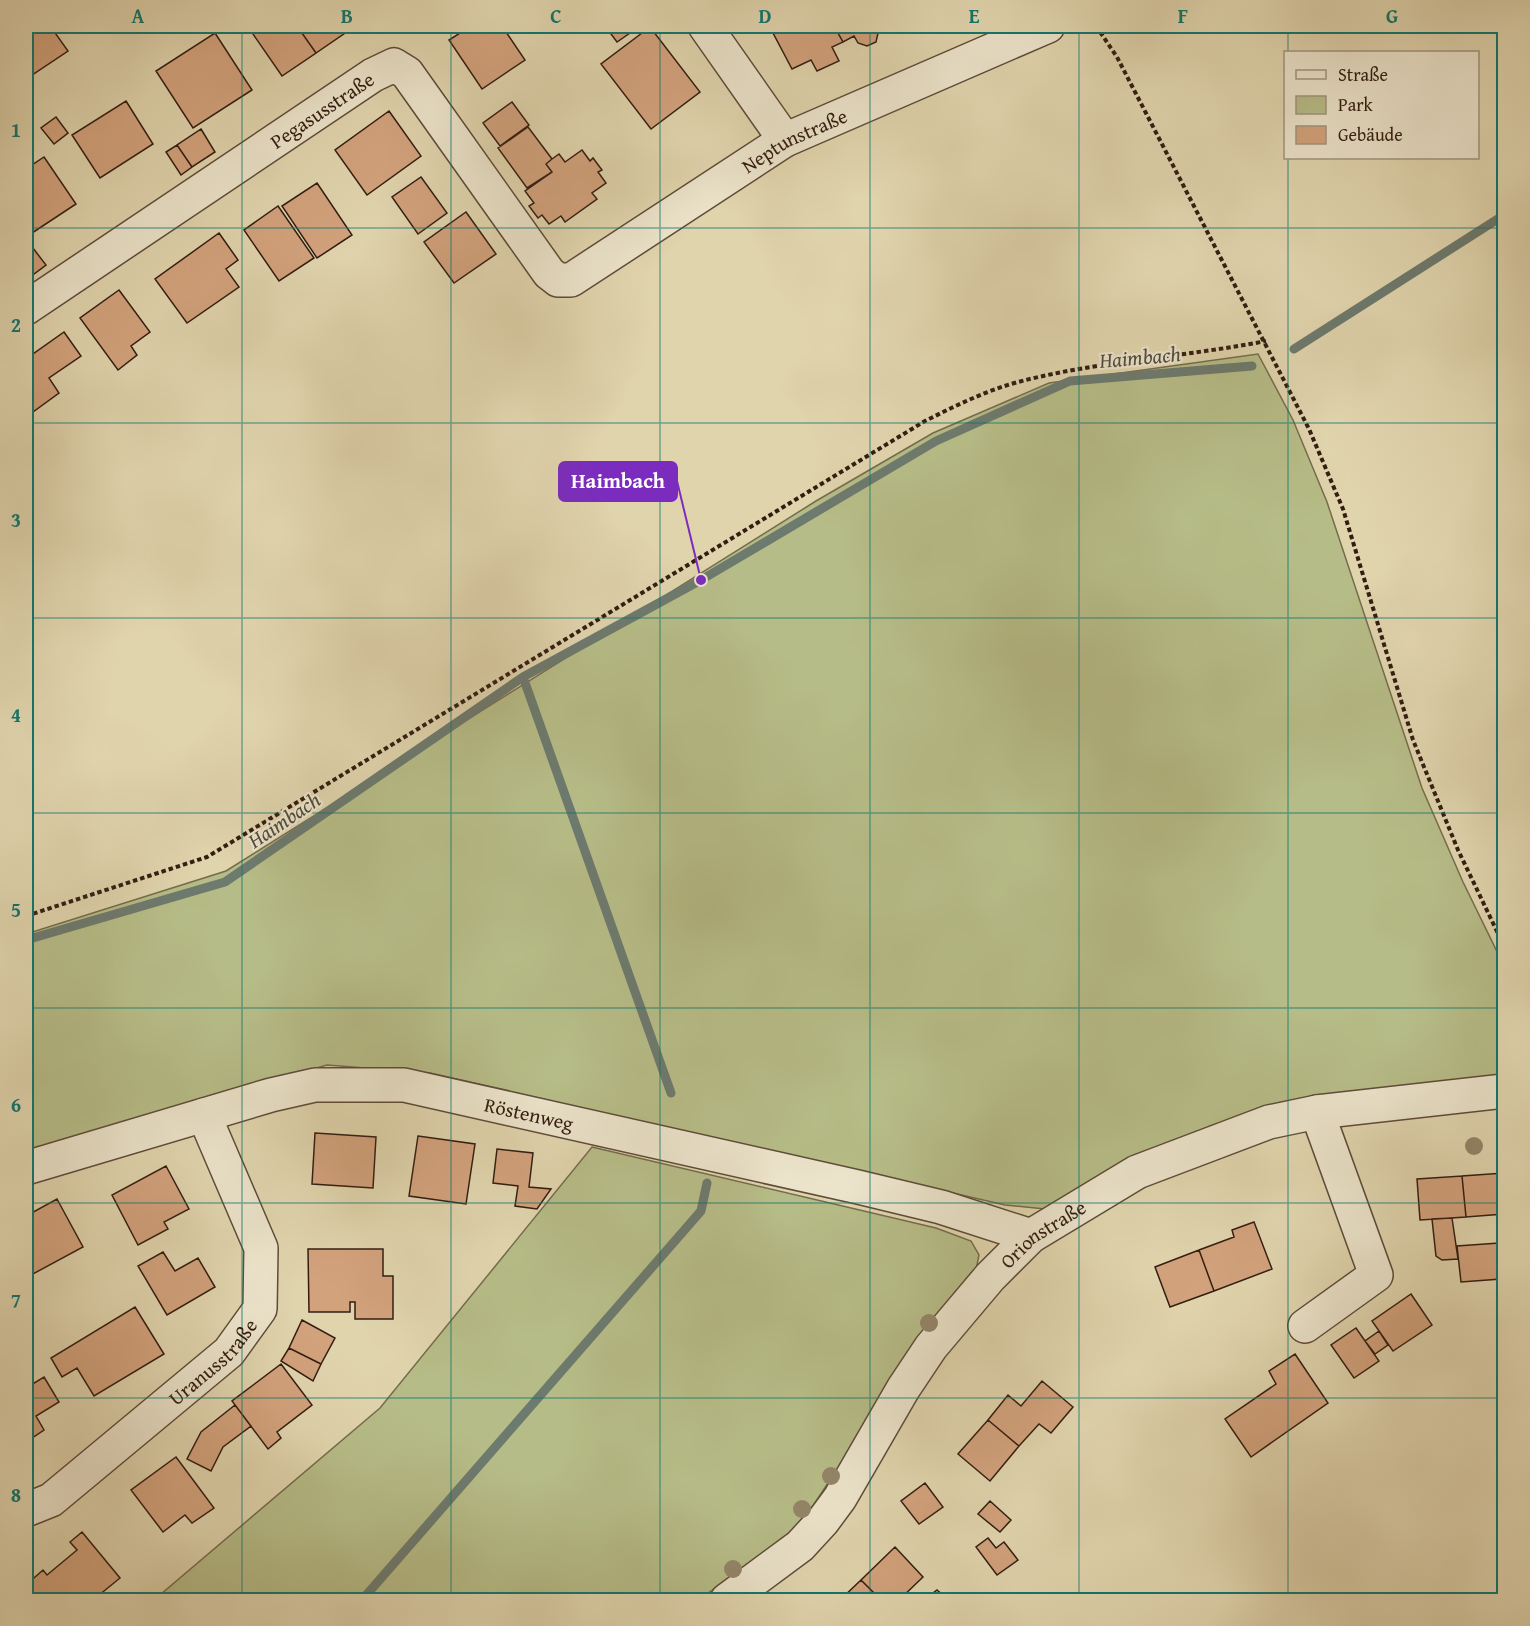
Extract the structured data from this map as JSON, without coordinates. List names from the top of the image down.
{
  "streets": {
    "street": [
      "Pegasusstraße",
      "Neptunstraße",
      "Röstenweg",
      "Orionstraße",
      "Uranusstraße"
    ]
  },
  "crossings": [
    ["Pegasusstraße", "Neptunstraße"],
    ["Röstenweg", "Orionstraße"],
    ["Röstenweg", "Uranusstraße"]
  ],
  "water": ["Haimbach"],
  "places": ["Haimbach"],
  "legend": ["Straße", "Park", "Gebäude"],
  "grid": {
    "columns": [
      "A",
      "B",
      "C",
      "D",
      "E",
      "F",
      "G"
    ],
    "rows": [
      "1",
      "2",
      "3",
      "4",
      "5",
      "6",
      "7",
      "8"
    ]
  }
}
